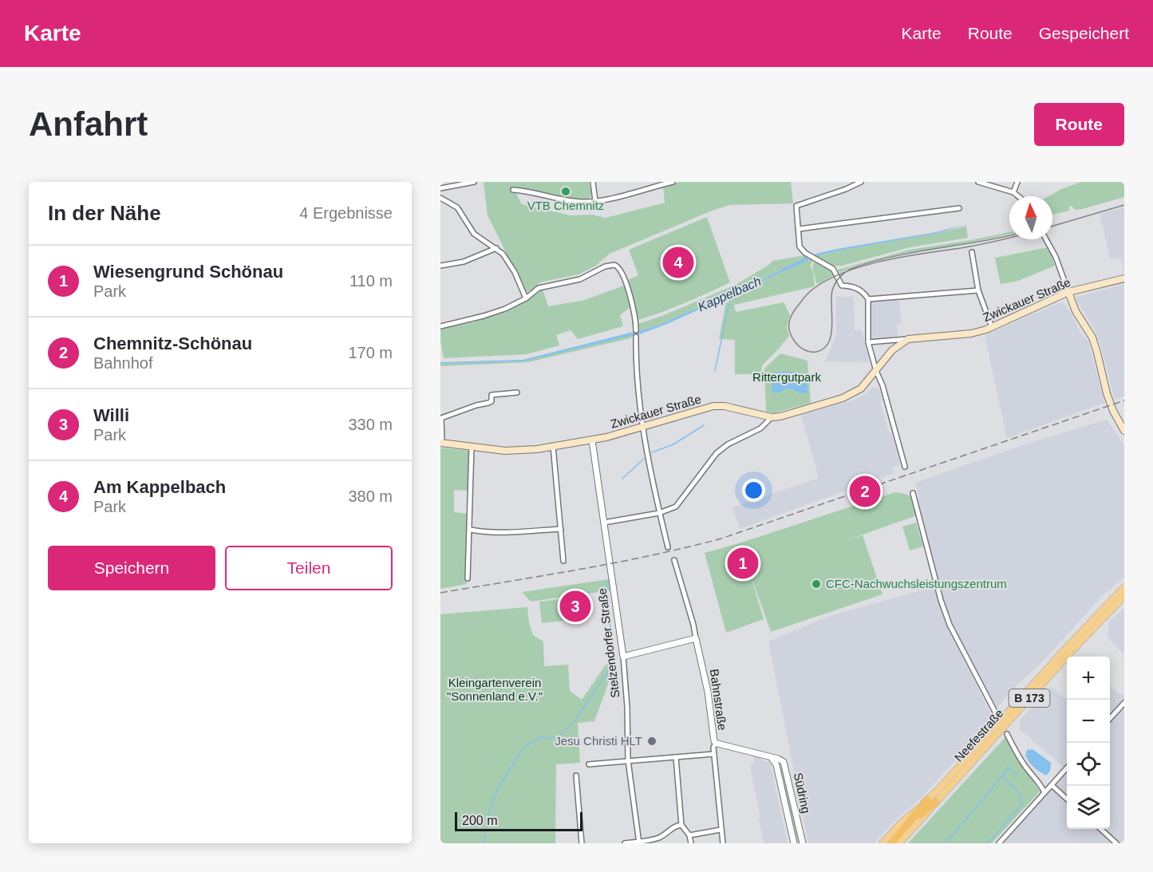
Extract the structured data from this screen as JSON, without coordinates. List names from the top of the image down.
{
  "streets": {
    "highway": ["B 173", "Neefestraße"],
    "main road": ["Zwickauer Straße"],
    "street": ["Stelzendorfer Straße", "Bahnstraße", "Südring"]
  },
  "crossings": [
    ["Zwickauer Straße", "Stelzendorfer Straße"],
    ["B 173", "Neefestraße"],
    ["Bahnstraße", "Südring"]
  ],
  "water": ["Kappelbach"],
  "parks": ["Rittergutpark", "Kleingartenverein \"Sonnenland e.V.\""],
  "places": ["VTB Chemnitz", "CFC-Nachwuchsleistungszentrum", "Jesu Christi HLT"],
  "scale_bar": "200 m",
  "north": "top",
  "page": {
    "header": "Karte",
    "nav": ["Karte", "Route", "Gespeichert"],
    "buttons": [
      "Route",
      ["Speichern", "Teilen"]
    ],
    "title": "Anfahrt",
    "heading": ["In der Nähe", "4 Ergebnisse"],
    "list": [
      {
        "mark": "1",
        "name": "Wiesengrund Schönau",
        "note": "Park",
        "value": "110 m"
      },
      {
        "mark": "2",
        "name": "Chemnitz-Schönau",
        "note": "Bahnhof",
        "value": "170 m"
      },
      {
        "mark": "3",
        "name": "Willi",
        "note": "Park",
        "value": "330 m"
      },
      {
        "mark": "4",
        "name": "Am Kappelbach",
        "note": "Park",
        "value": "380 m"
      }
    ],
    "pins": [
      "4",
      "2",
      "1",
      "3"
    ],
    "map_buttons": ["+", "−"],
    "scale": "200 m"
  }
}
